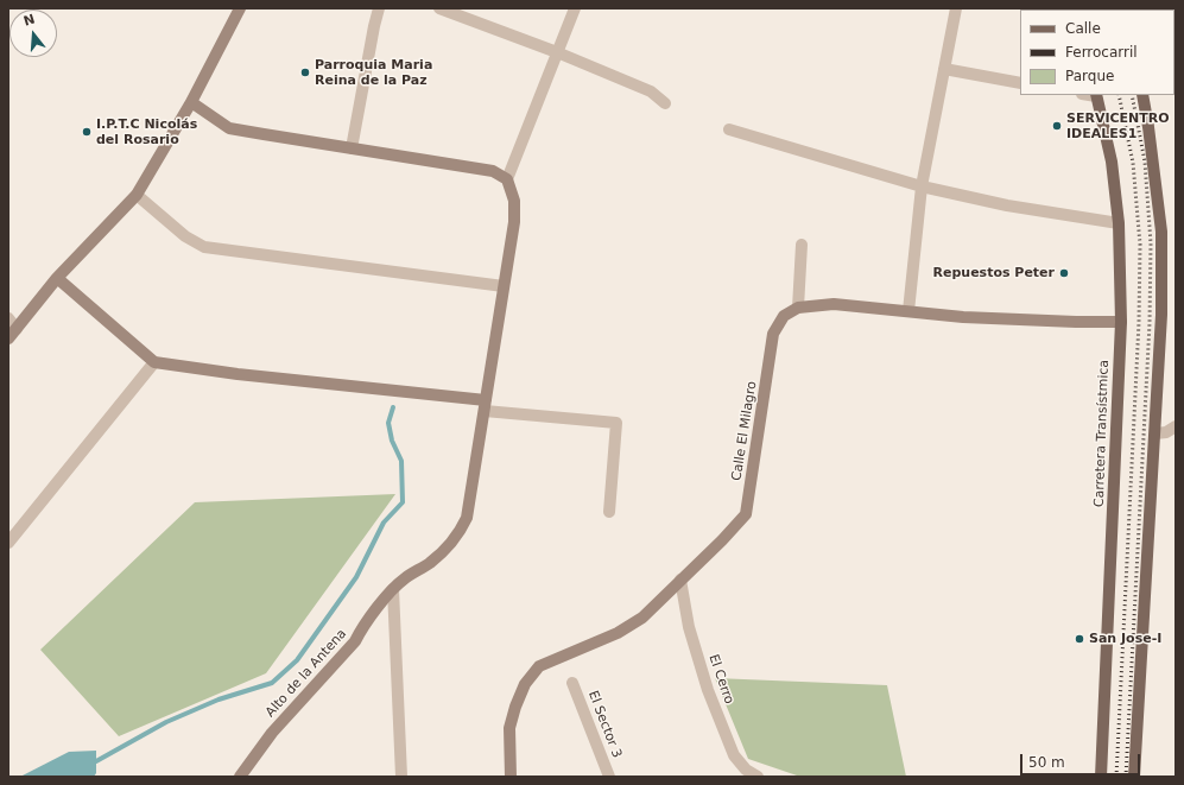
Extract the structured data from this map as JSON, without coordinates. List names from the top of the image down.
{
  "streets": {
    "main road": ["Carretera Transístmica"],
    "street": [
      "Calle El Milagro",
      "Alto de la Antena",
      "El Cerro",
      "El Sector 3"
    ]
  },
  "crossings": [
    ["Calle El Milagro", "El Cerro"]
  ],
  "places": [
    "Parroquia Maria Reina de la Paz",
    "SERVICENTRO IDEALES1",
    "I.P.T.C Nicolás del Rosario",
    "Repuestos Peter",
    "San Jose-I"
  ],
  "legend": ["Calle", "Ferrocarril", "Parque"],
  "scale_bar": "50 m",
  "north": "top"
}
